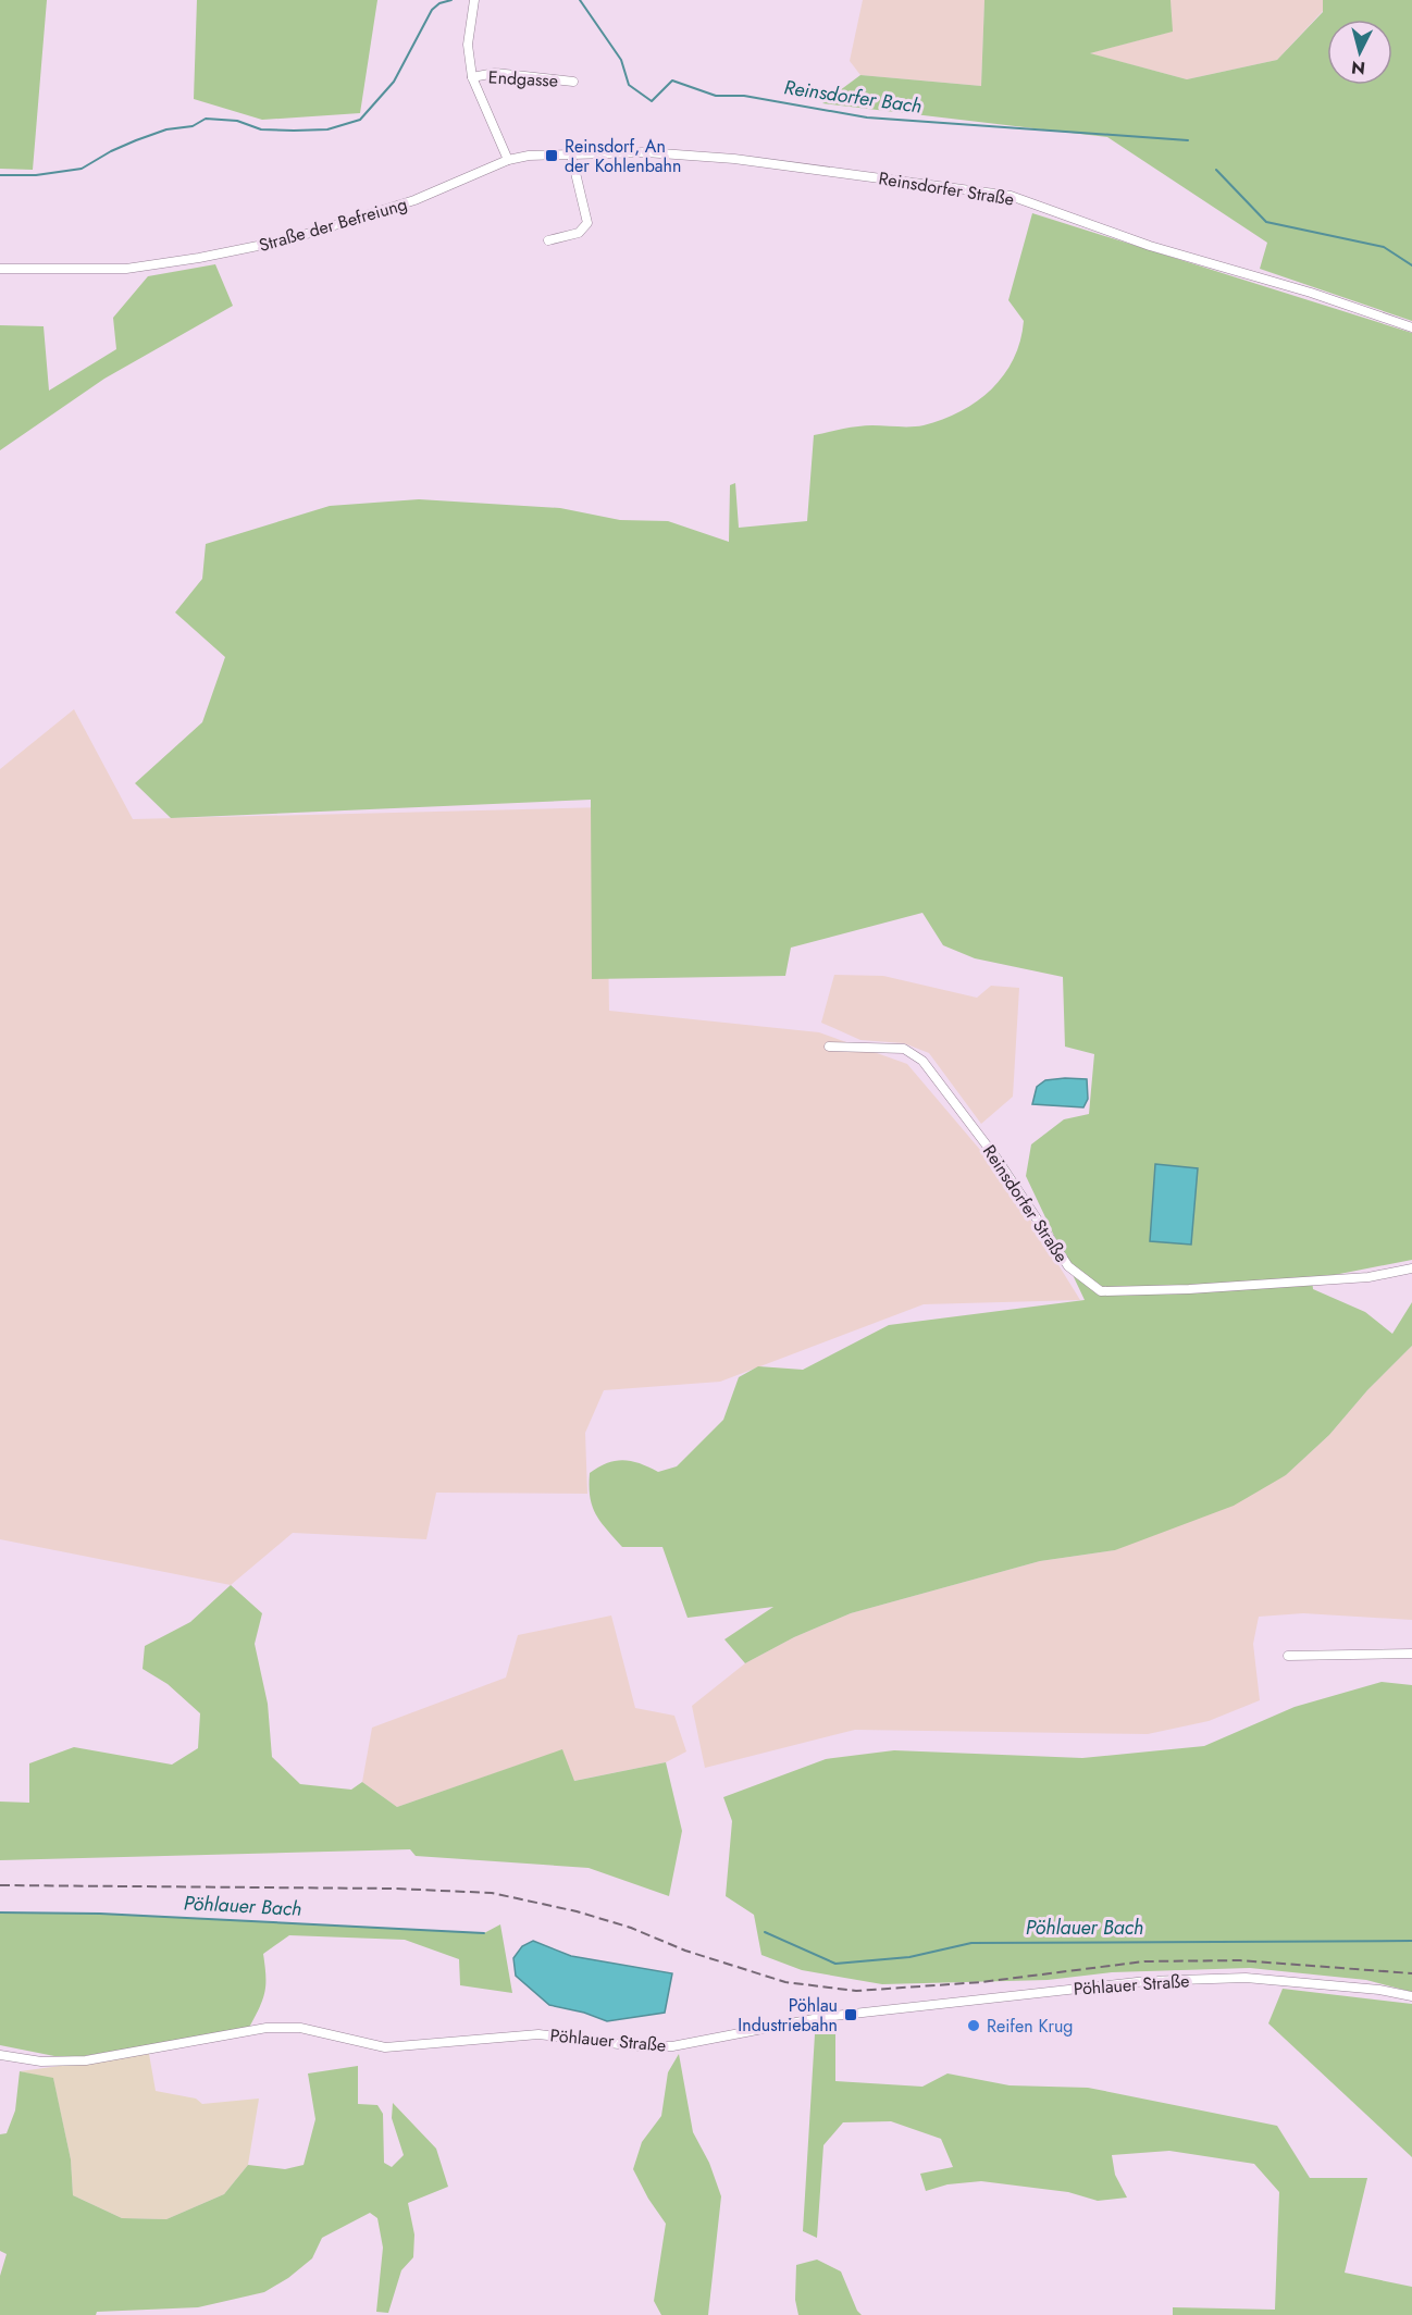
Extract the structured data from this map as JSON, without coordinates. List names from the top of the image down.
{
  "streets": {
    "street": [
      "Endgasse",
      "Reinsdorfer Straße",
      "Straße der Befreiung",
      "Pöhlauer Straße"
    ]
  },
  "crossings": [
    ["Reinsdorfer Straße", "Straße der Befreiung"]
  ],
  "water": ["Reinsdorfer Bach", "Pöhlauer Bach"],
  "places": {
    "transit": ["Reinsdorf, An der Kohlenbahn", "Pöhlau Industriebahn"],
    "other": ["Reifen Krug"]
  },
  "north": "bottom"
}
